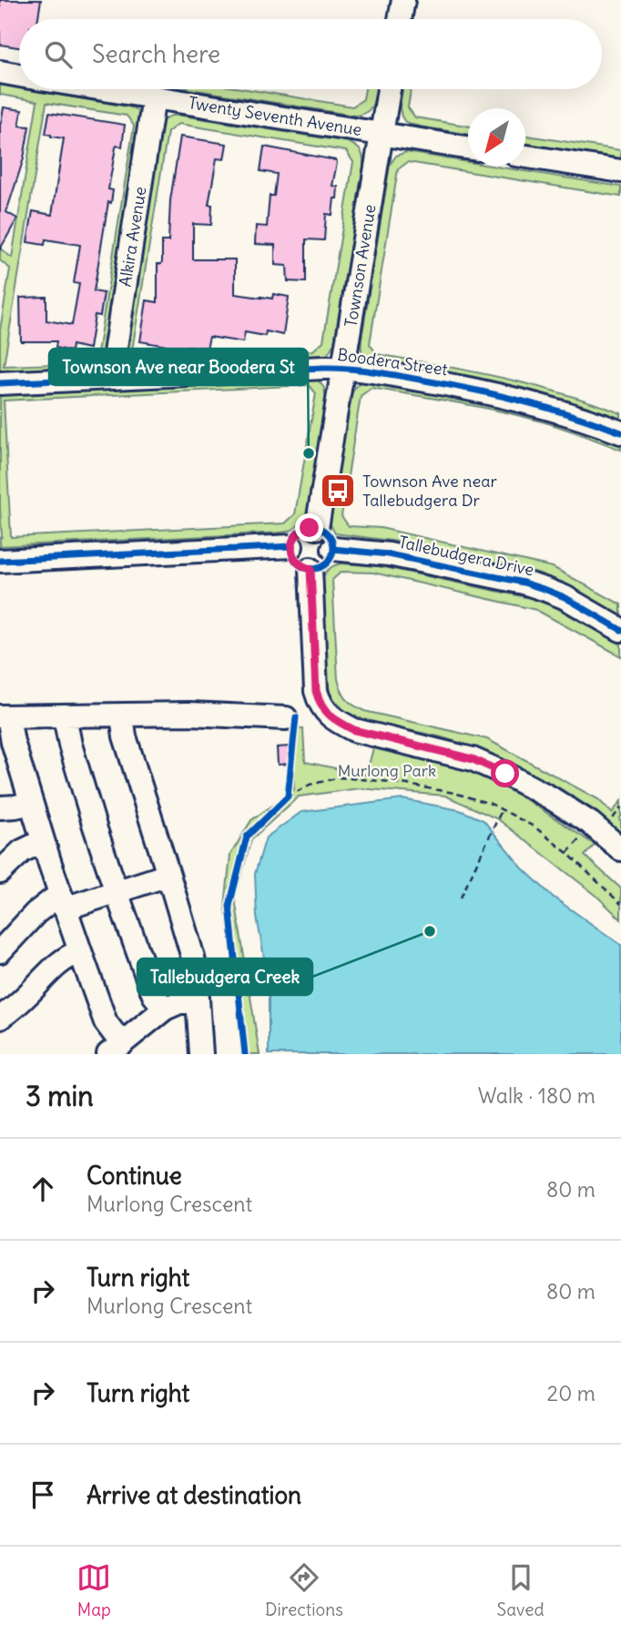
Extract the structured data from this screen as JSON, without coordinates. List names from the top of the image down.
{
  "streets": {
    "street": [
      "Twenty Seventh Avenue",
      "Alkira Avenue",
      "Townson Avenue",
      "Boodera Street",
      "Tallebudgera Drive"
    ]
  },
  "crossings": [
    ["Twenty Seventh Avenue", "Alkira Avenue"],
    ["Twenty Seventh Avenue", "Townson Avenue"],
    ["Alkira Avenue", "Boodera Street"],
    ["Townson Avenue", "Boodera Street"],
    ["Townson Avenue", "Tallebudgera Drive"]
  ],
  "parks": ["Murlong Park"],
  "places": {
    "other": ["Townson Ave near Boodera St", "Tallebudgera Creek"],
    "bus stop": ["Townson Ave near Tallebudgera Dr"]
  },
  "north": "bottom left",
  "page": {
    "search": "Search here",
    "heading": ["3 min", "Walk · 180 m"],
    "list": [
      ["Continue", "Murlong Crescent", "80 m"],
      ["Turn right", "Murlong Crescent", "80 m"],
      ["Turn right", "20 m"],
      "Arrive at destination"
    ],
    "nav": ["Map", "Directions", "Saved"]
  }
}
